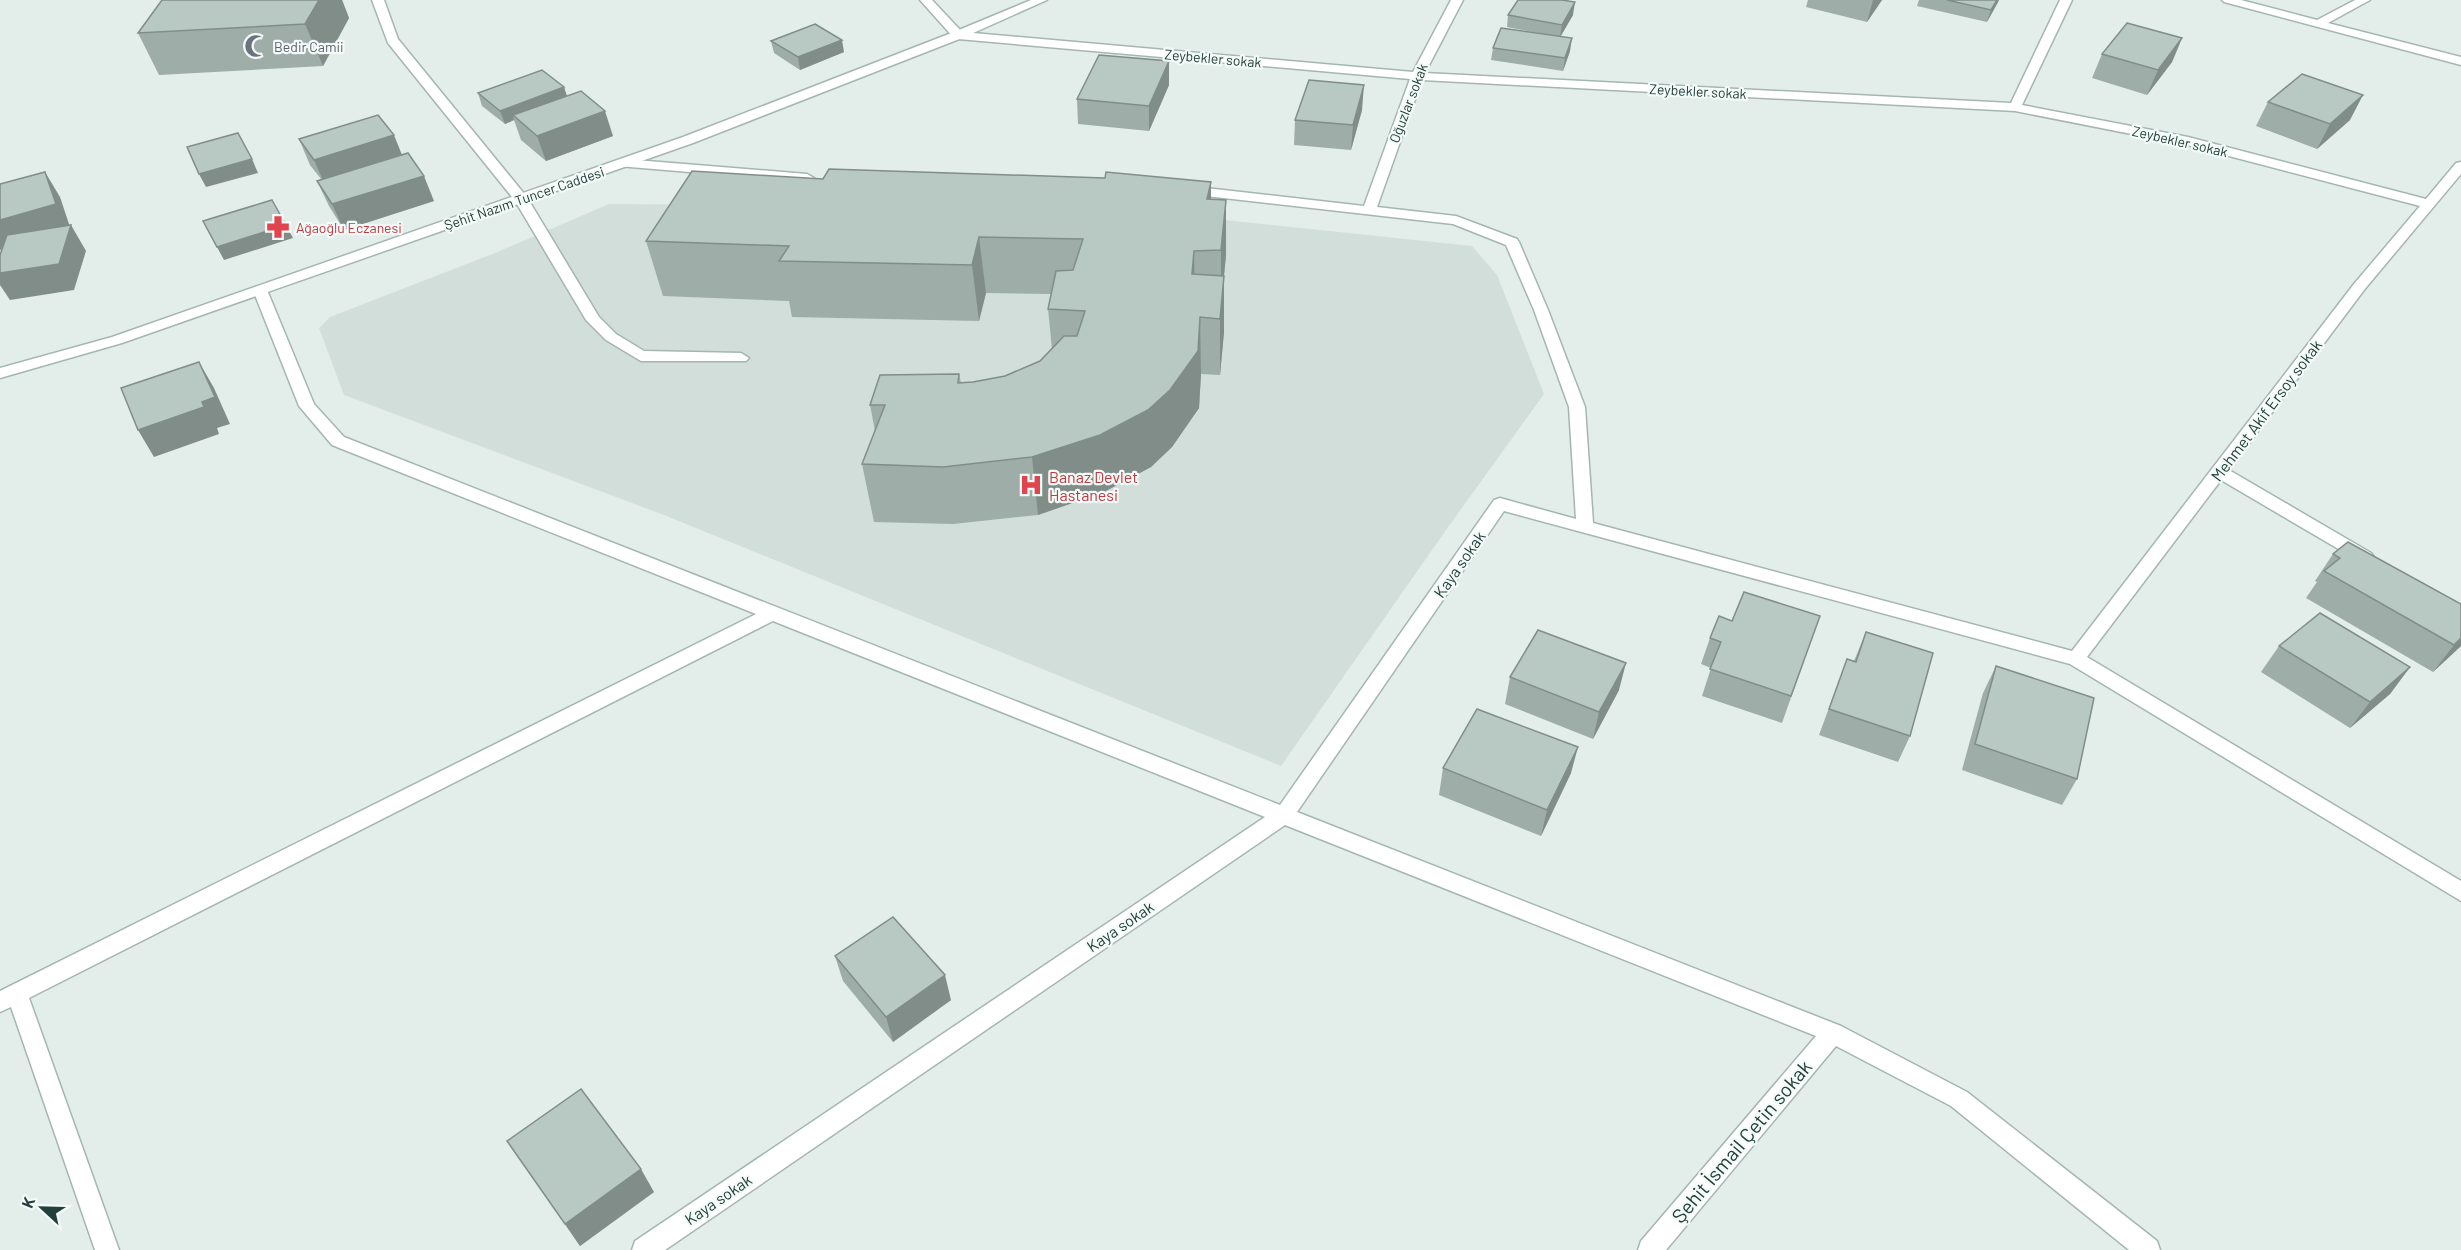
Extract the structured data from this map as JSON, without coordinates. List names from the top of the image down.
{
  "streets": {
    "street": [
      "Zeybekler sokak",
      "Oğuzlar sokak",
      "Şehit Nazım Tuncer Caddesi",
      "Mehmet Akif Ersoy sokak",
      "Kaya sokak",
      "Şehit İsmail Çetin sokak"
    ]
  },
  "crossings": [
    ["Zeybekler sokak", "Oğuzlar sokak"],
    ["Zeybekler sokak", "Şehit Nazım Tuncer Caddesi"],
    ["Zeybekler sokak", "Mehmet Akif Ersoy sokak"]
  ],
  "places": {
    "mosque": ["Bedir Camii"],
    "pharmacy": ["Ağaoğlu Eczanesi"],
    "hospital": ["Banaz Devlet Hastanesi"]
  },
  "north": "left"
}
